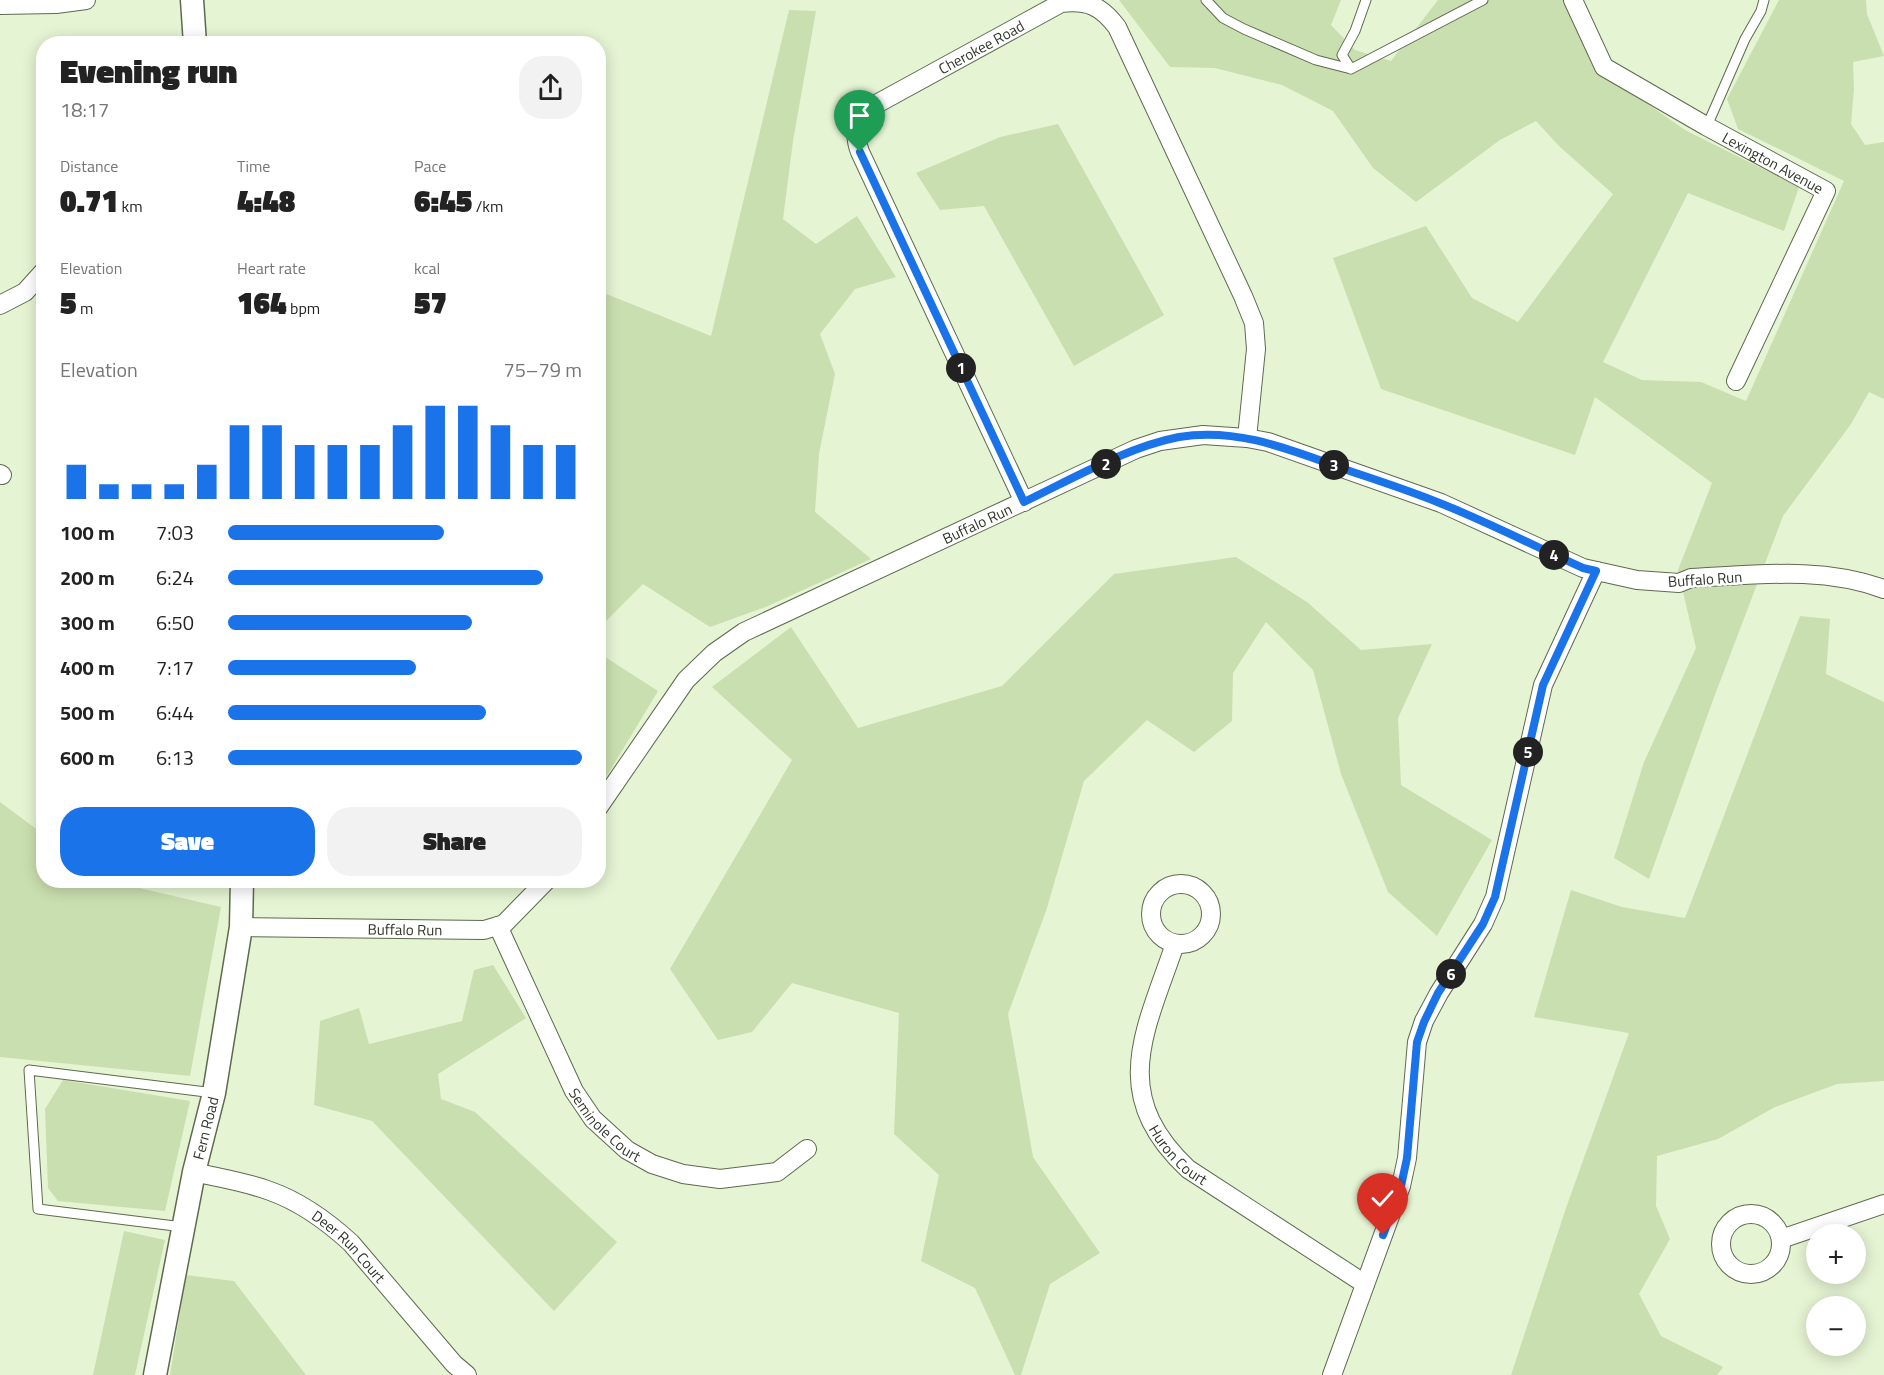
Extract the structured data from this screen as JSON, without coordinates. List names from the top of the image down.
{
  "streets": {
    "street": [
      "Cherokee Road",
      "Lexington Avenue",
      "Buffalo Run",
      "Seminole Court",
      "Fern Road",
      "Huron Court",
      "Deer Run Court"
    ]
  },
  "crossings": [
    ["Cherokee Road", "Buffalo Run"],
    ["Buffalo Run", "Seminole Court"],
    ["Buffalo Run", "Fern Road"],
    ["Fern Road", "Deer Run Court"]
  ],
  "page": {
    "heading": ["Evening run", "18:17"],
    "stats": [
      ["Distance", "0.71 km"],
      ["Time", "4:48"],
      ["Pace", "6:45 /km"],
      ["Elevation", "5 m"],
      ["Heart rate", "164 bpm"],
      ["kcal", "57"]
    ],
    "chart": ["Elevation", "75–79 m"],
    "pins": [
      "1",
      "2",
      "3",
      "4",
      "5",
      "6"
    ],
    "list": [
      {
        "name": "100 m",
        "note": "7:03"
      },
      {
        "name": "200 m",
        "note": "6:24"
      },
      {
        "name": "300 m",
        "note": "6:50"
      },
      {
        "name": "400 m",
        "note": "7:17"
      },
      {
        "name": "500 m",
        "note": "6:44"
      },
      {
        "name": "600 m",
        "note": "6:13"
      }
    ],
    "buttons": ["Save", "Share"],
    "map_buttons": ["+", "−"]
  }
}
